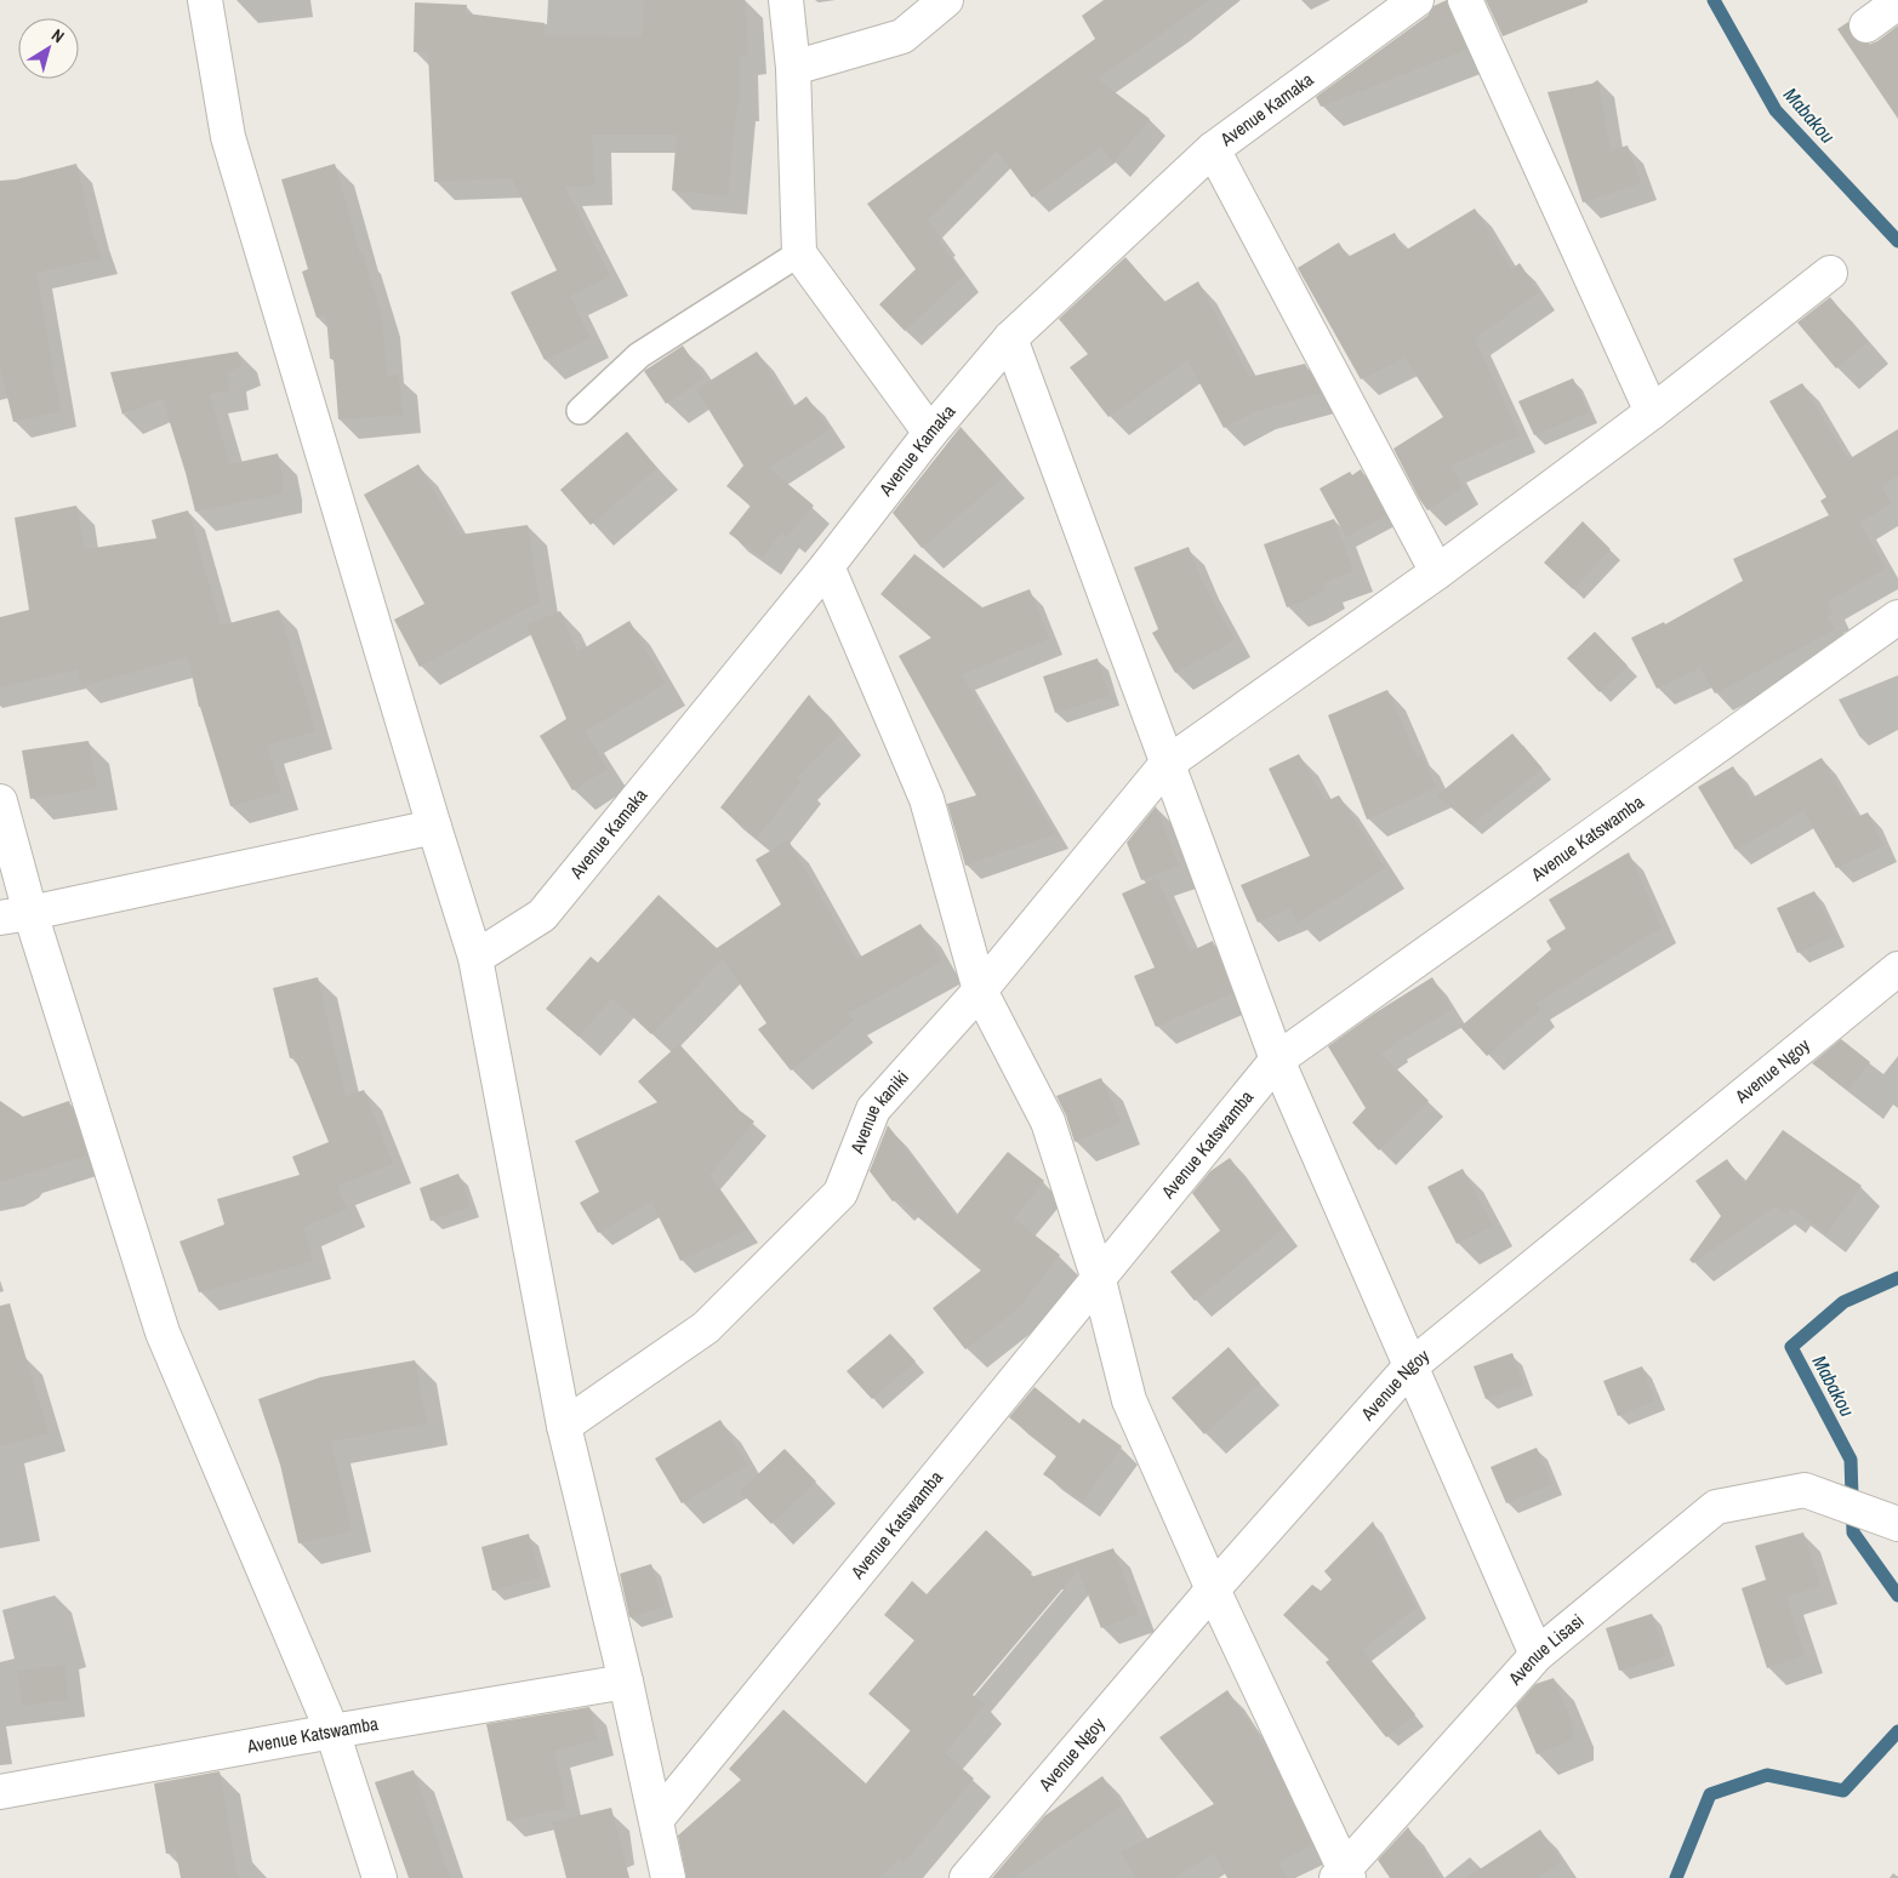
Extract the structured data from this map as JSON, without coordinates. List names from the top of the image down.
{
  "streets": {
    "street": [
      "Avenue Kamaka",
      "Avenue Katswamba",
      "Avenue Ngoy",
      "Avenue kaniki",
      "Avenue Lisasi"
    ]
  },
  "water": ["Mabakou"],
  "north": "top right"
}
